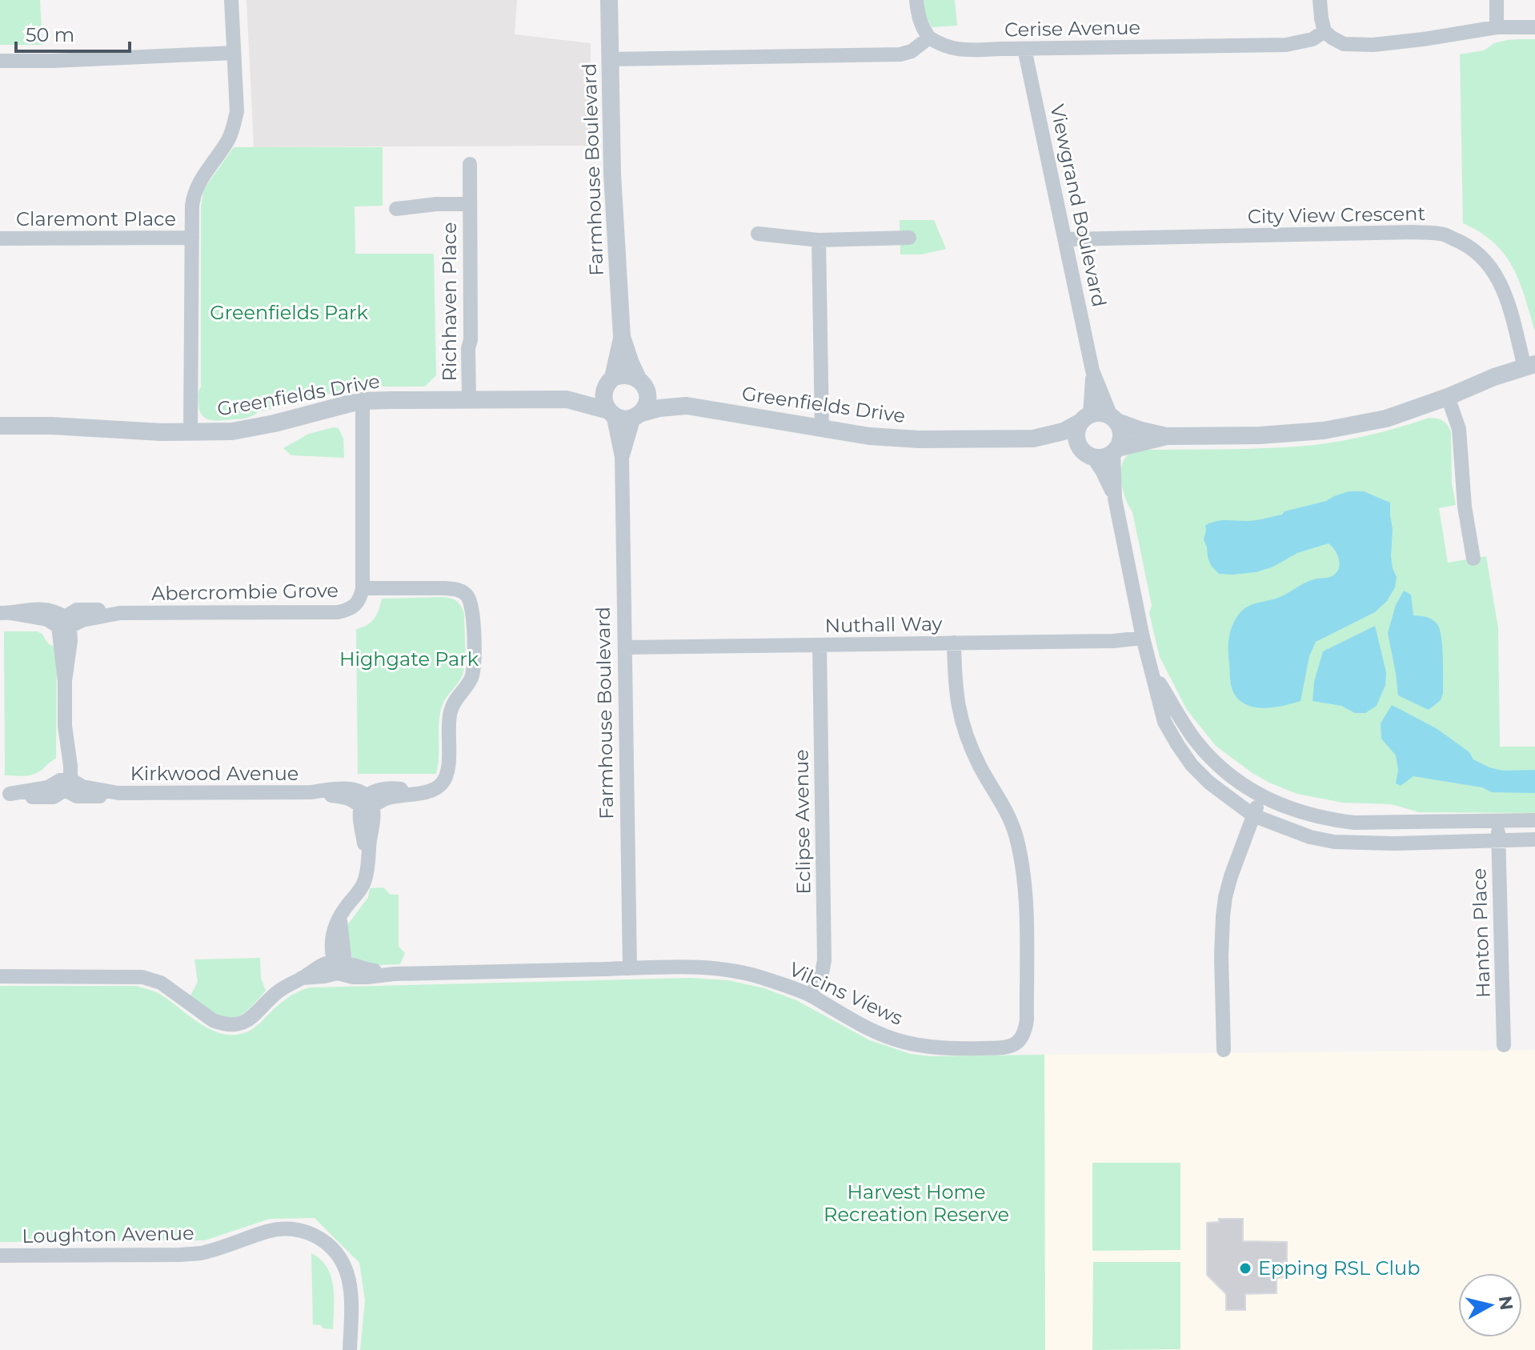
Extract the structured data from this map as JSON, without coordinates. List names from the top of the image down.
{
  "streets": {
    "street": [
      "Cerise Avenue",
      "Farmhouse Boulevard",
      "Viewgrand Boulevard",
      "City View Crescent",
      "Claremont Place",
      "Richhaven Place",
      "Greenfields Drive",
      "Abercrombie Grove",
      "Nuthall Way",
      "Kirkwood Avenue",
      "Eclipse Avenue",
      "Hanton Place",
      "Vilcins Views",
      "Loughton Avenue"
    ]
  },
  "crossings": [
    ["Cerise Avenue", "Viewgrand Boulevard"],
    ["Farmhouse Boulevard", "Greenfields Drive"],
    ["Farmhouse Boulevard", "Nuthall Way"],
    ["Farmhouse Boulevard", "Vilcins Views"],
    ["Viewgrand Boulevard", "City View Crescent"],
    ["Viewgrand Boulevard", "Greenfields Drive"],
    ["Richhaven Place", "Greenfields Drive"],
    ["Greenfields Drive", "Abercrombie Grove"],
    ["Nuthall Way", "Eclipse Avenue"],
    ["Nuthall Way", "Vilcins Views"],
    ["Eclipse Avenue", "Vilcins Views"]
  ],
  "parks": ["Greenfields Park", "Highgate Park", "Harvest Home Recreation Reserve"],
  "places": ["Epping RSL Club"],
  "scale_bar": "50 m",
  "north": "right"
}
